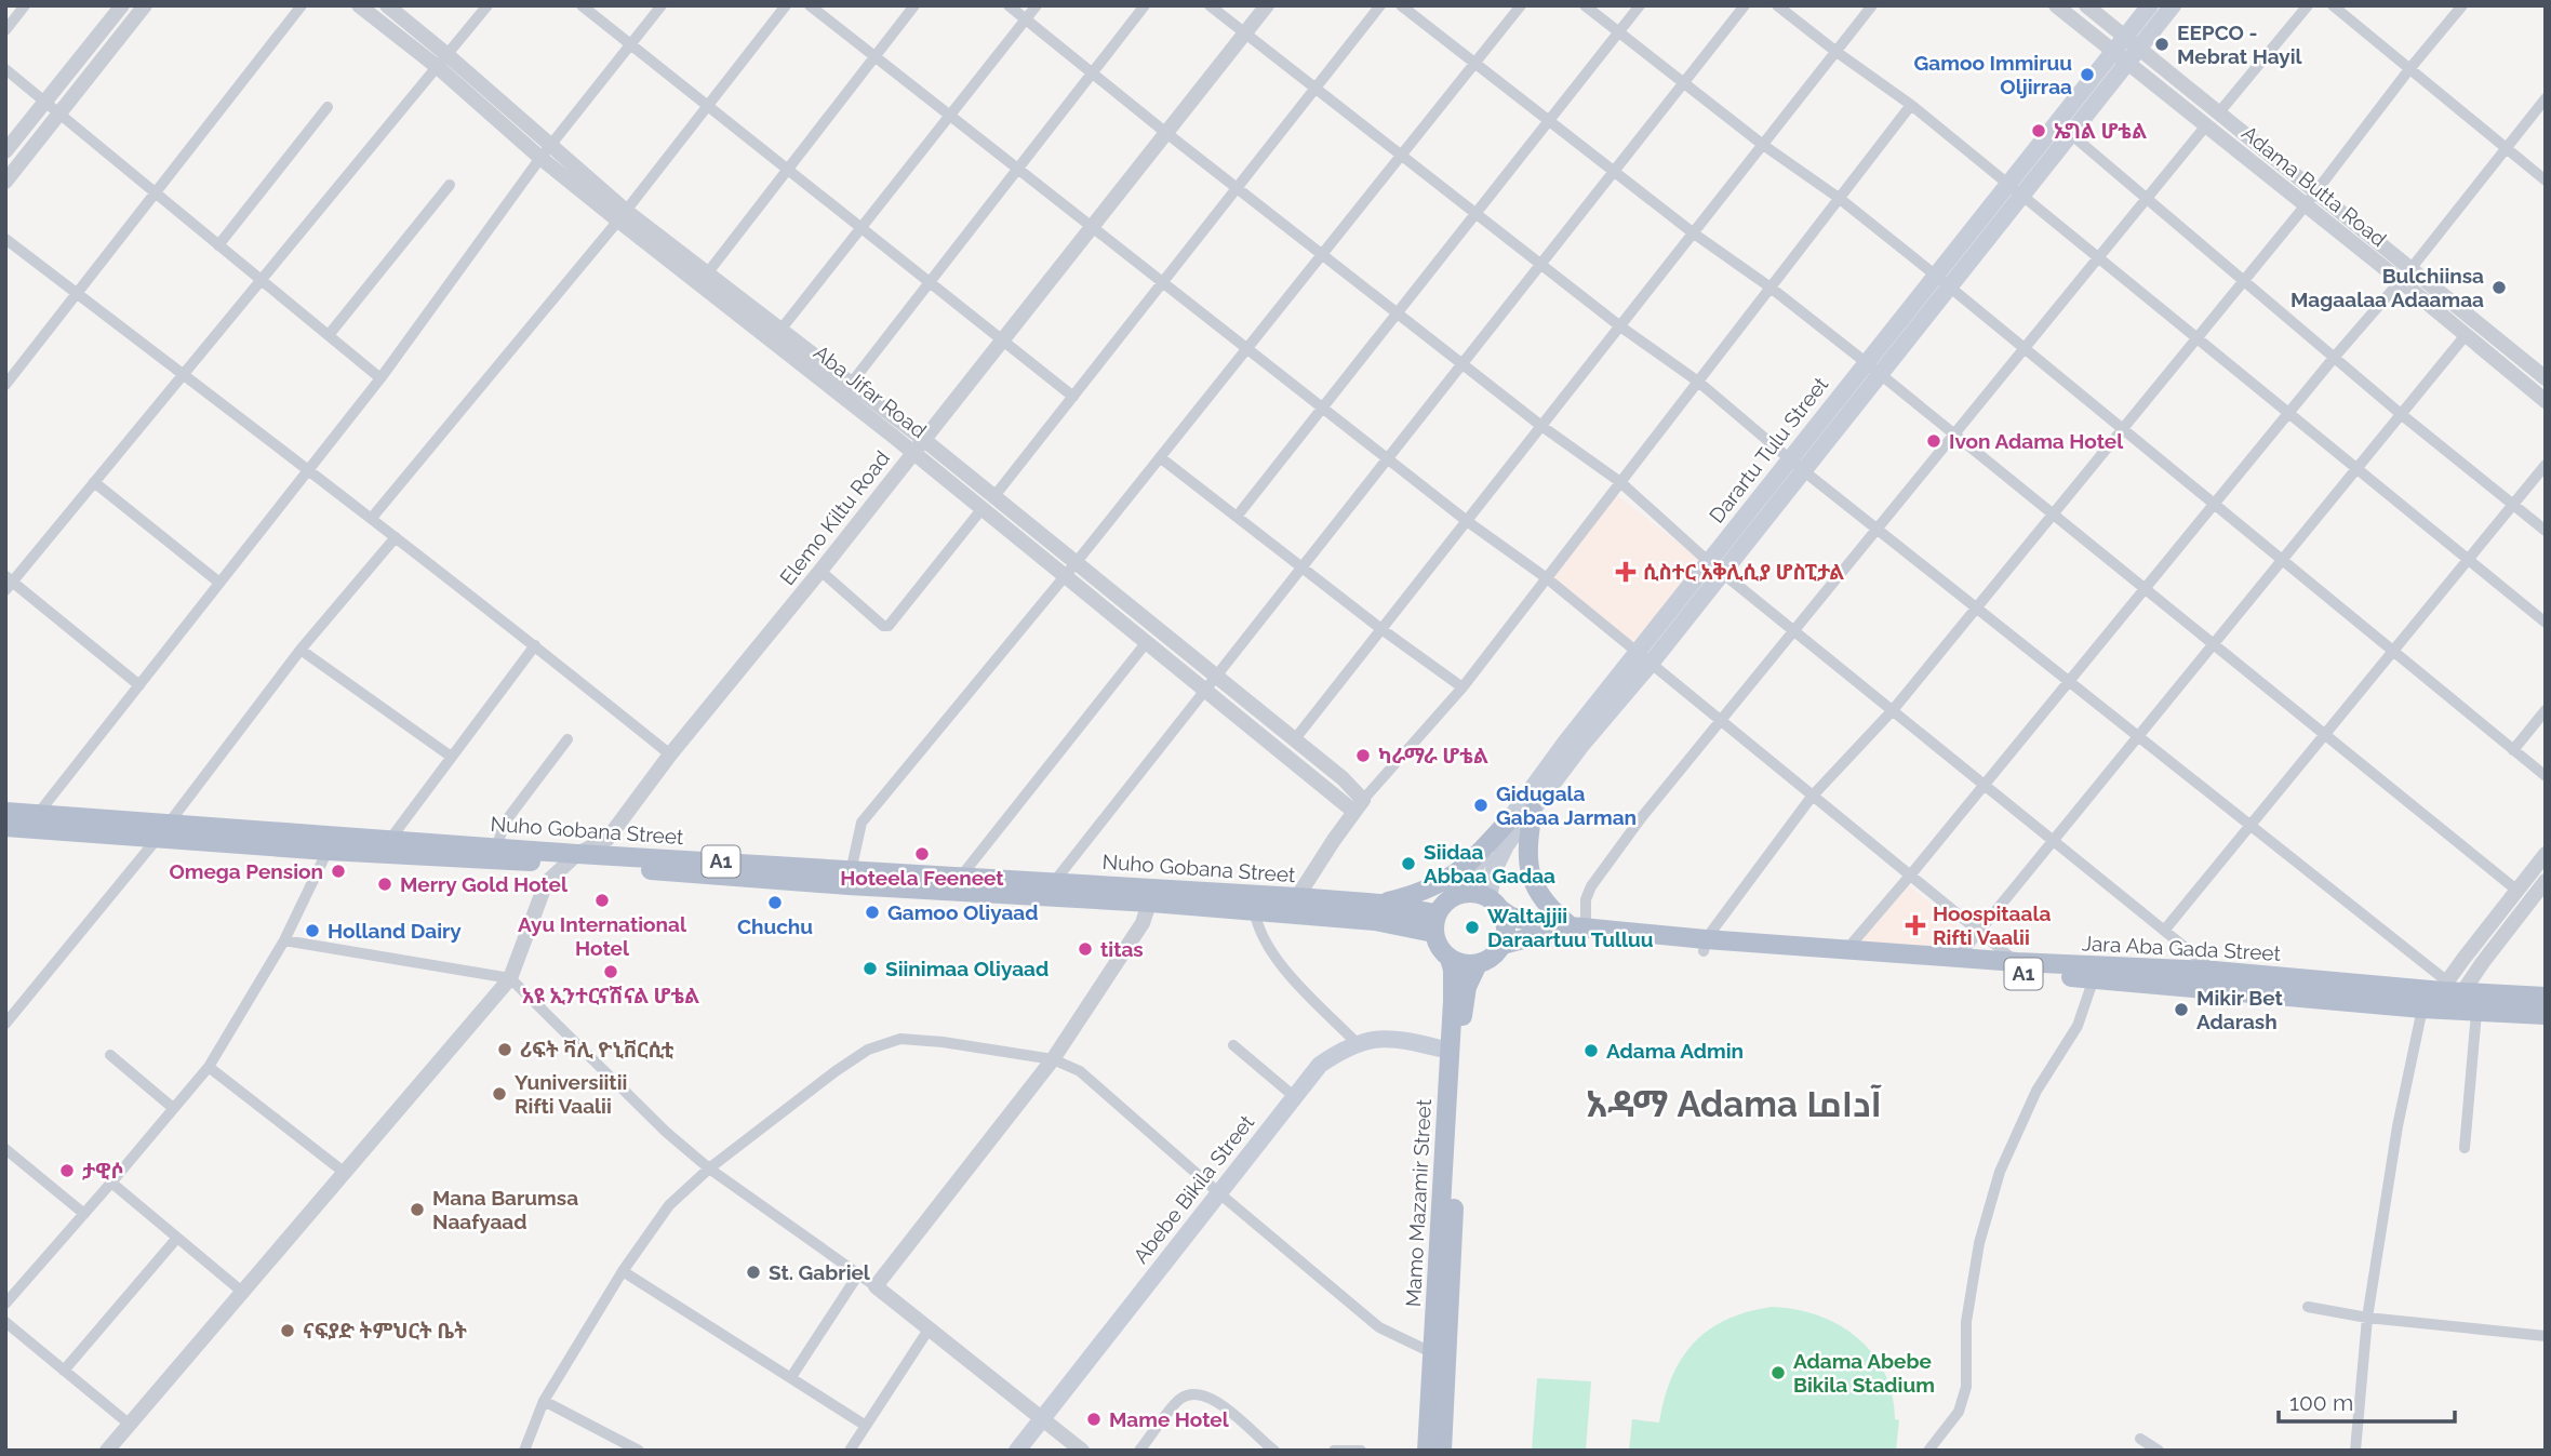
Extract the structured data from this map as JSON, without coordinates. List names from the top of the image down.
{
  "streets": {
    "main road": [
      "Darartu Tulu Street",
      "Nuho Gobana Street",
      "A1",
      "Jara Aba Gada Street",
      "Abebe Bikila Street",
      "Mamo Mazamir Street"
    ],
    "street": ["Adama Butta Road", "Aba Jifar Road", "Elemo Kiltu Road"]
  },
  "crossings": [
    ["Adama Butta Road", "Darartu Tulu Street"],
    ["Aba Jifar Road", "Elemo Kiltu Road"],
    ["Darartu Tulu Street", "Nuho Gobana Street"],
    ["Darartu Tulu Street", "Jara Aba Gada Street"],
    ["Darartu Tulu Street", "Mamo Mazamir Street"],
    ["Elemo Kiltu Road", "Nuho Gobana Street"],
    ["Nuho Gobana Street", "Jara Aba Gada Street"],
    ["Nuho Gobana Street", "Mamo Mazamir Street"],
    ["Jara Aba Gada Street", "Mamo Mazamir Street"],
    ["Abebe Bikila Street", "Mamo Mazamir Street"]
  ],
  "districts": ["አዳማ Adama آداما"],
  "places": {
    "other": [
      "EEPCO - Mebrat Hayil",
      "Gamoo Immiruu Oljirraa",
      "ኤግል ሆቴል",
      "Bulchiinsa Magaalaa Adaamaa",
      "Ivon Adama Hotel",
      "ካራማራ ሆቴል",
      "Gidugala Gabaa Jarman",
      "Hoteela Feeneet",
      "Siidaa Abbaa Gadaa",
      "Omega Pension",
      "Merry Gold Hotel",
      "Ayu International Hotel",
      "Chuchu",
      "Gamoo Oliyaad",
      "Waltajjii Daraartuu Tulluu",
      "Holland Dairy",
      "titas",
      "Siinimaa Oliyaad",
      "አዩ ኢንተርናሽናል ሆቴል",
      "Mikir Bet Adarash",
      "ሪፍት ቫሊ ዮኒቨርሲቲ",
      "Adama Admin",
      "Yuniversiitii Rifti Vaalii",
      "ታዊሶ",
      "Mana Barumsa Naafyaad",
      "St. Gabriel",
      "ናፍያድ ትምህርት ቤት",
      "Adama Abebe Bikila Stadium",
      "Mame Hotel"
    ],
    "health": ["ሲስተር አቅሊሲያ ሆስፒታል", "Hoospitaala Rifti Vaalii"]
  },
  "scale_bar": "100 m"
}
